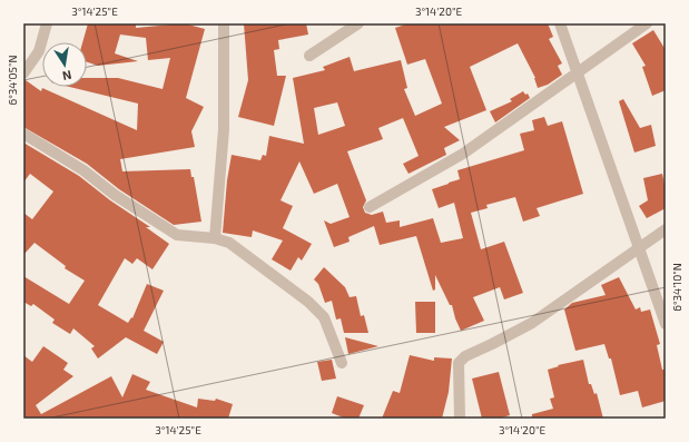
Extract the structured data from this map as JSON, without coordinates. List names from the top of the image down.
{
  "north": "bottom",
  "coordinates": [
    "3°14'25\"E",
    "3°14'20\"E",
    "6°34'05\"N",
    "6°34'10\"N"
  ]
}
